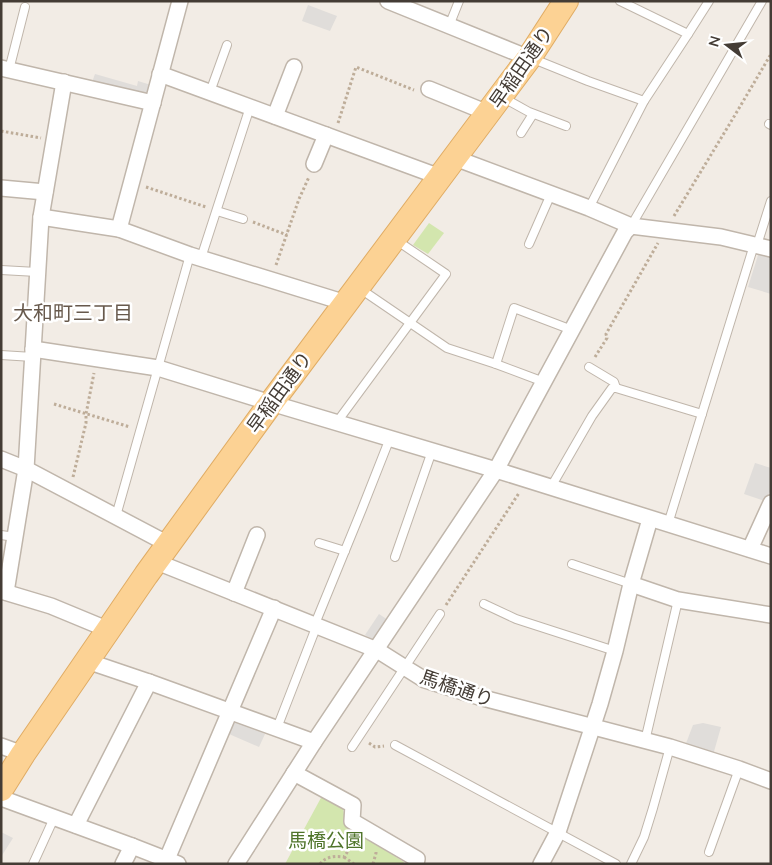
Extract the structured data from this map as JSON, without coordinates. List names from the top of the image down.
{
  "streets": {
    "main road": ["早稲田通り"],
    "street": ["馬橋通り"]
  },
  "crossings": [
    ["早稲田通り", "馬橋通り"]
  ],
  "districts": ["大和町三丁目"],
  "parks": ["馬橋公園"],
  "north": "left"
}
